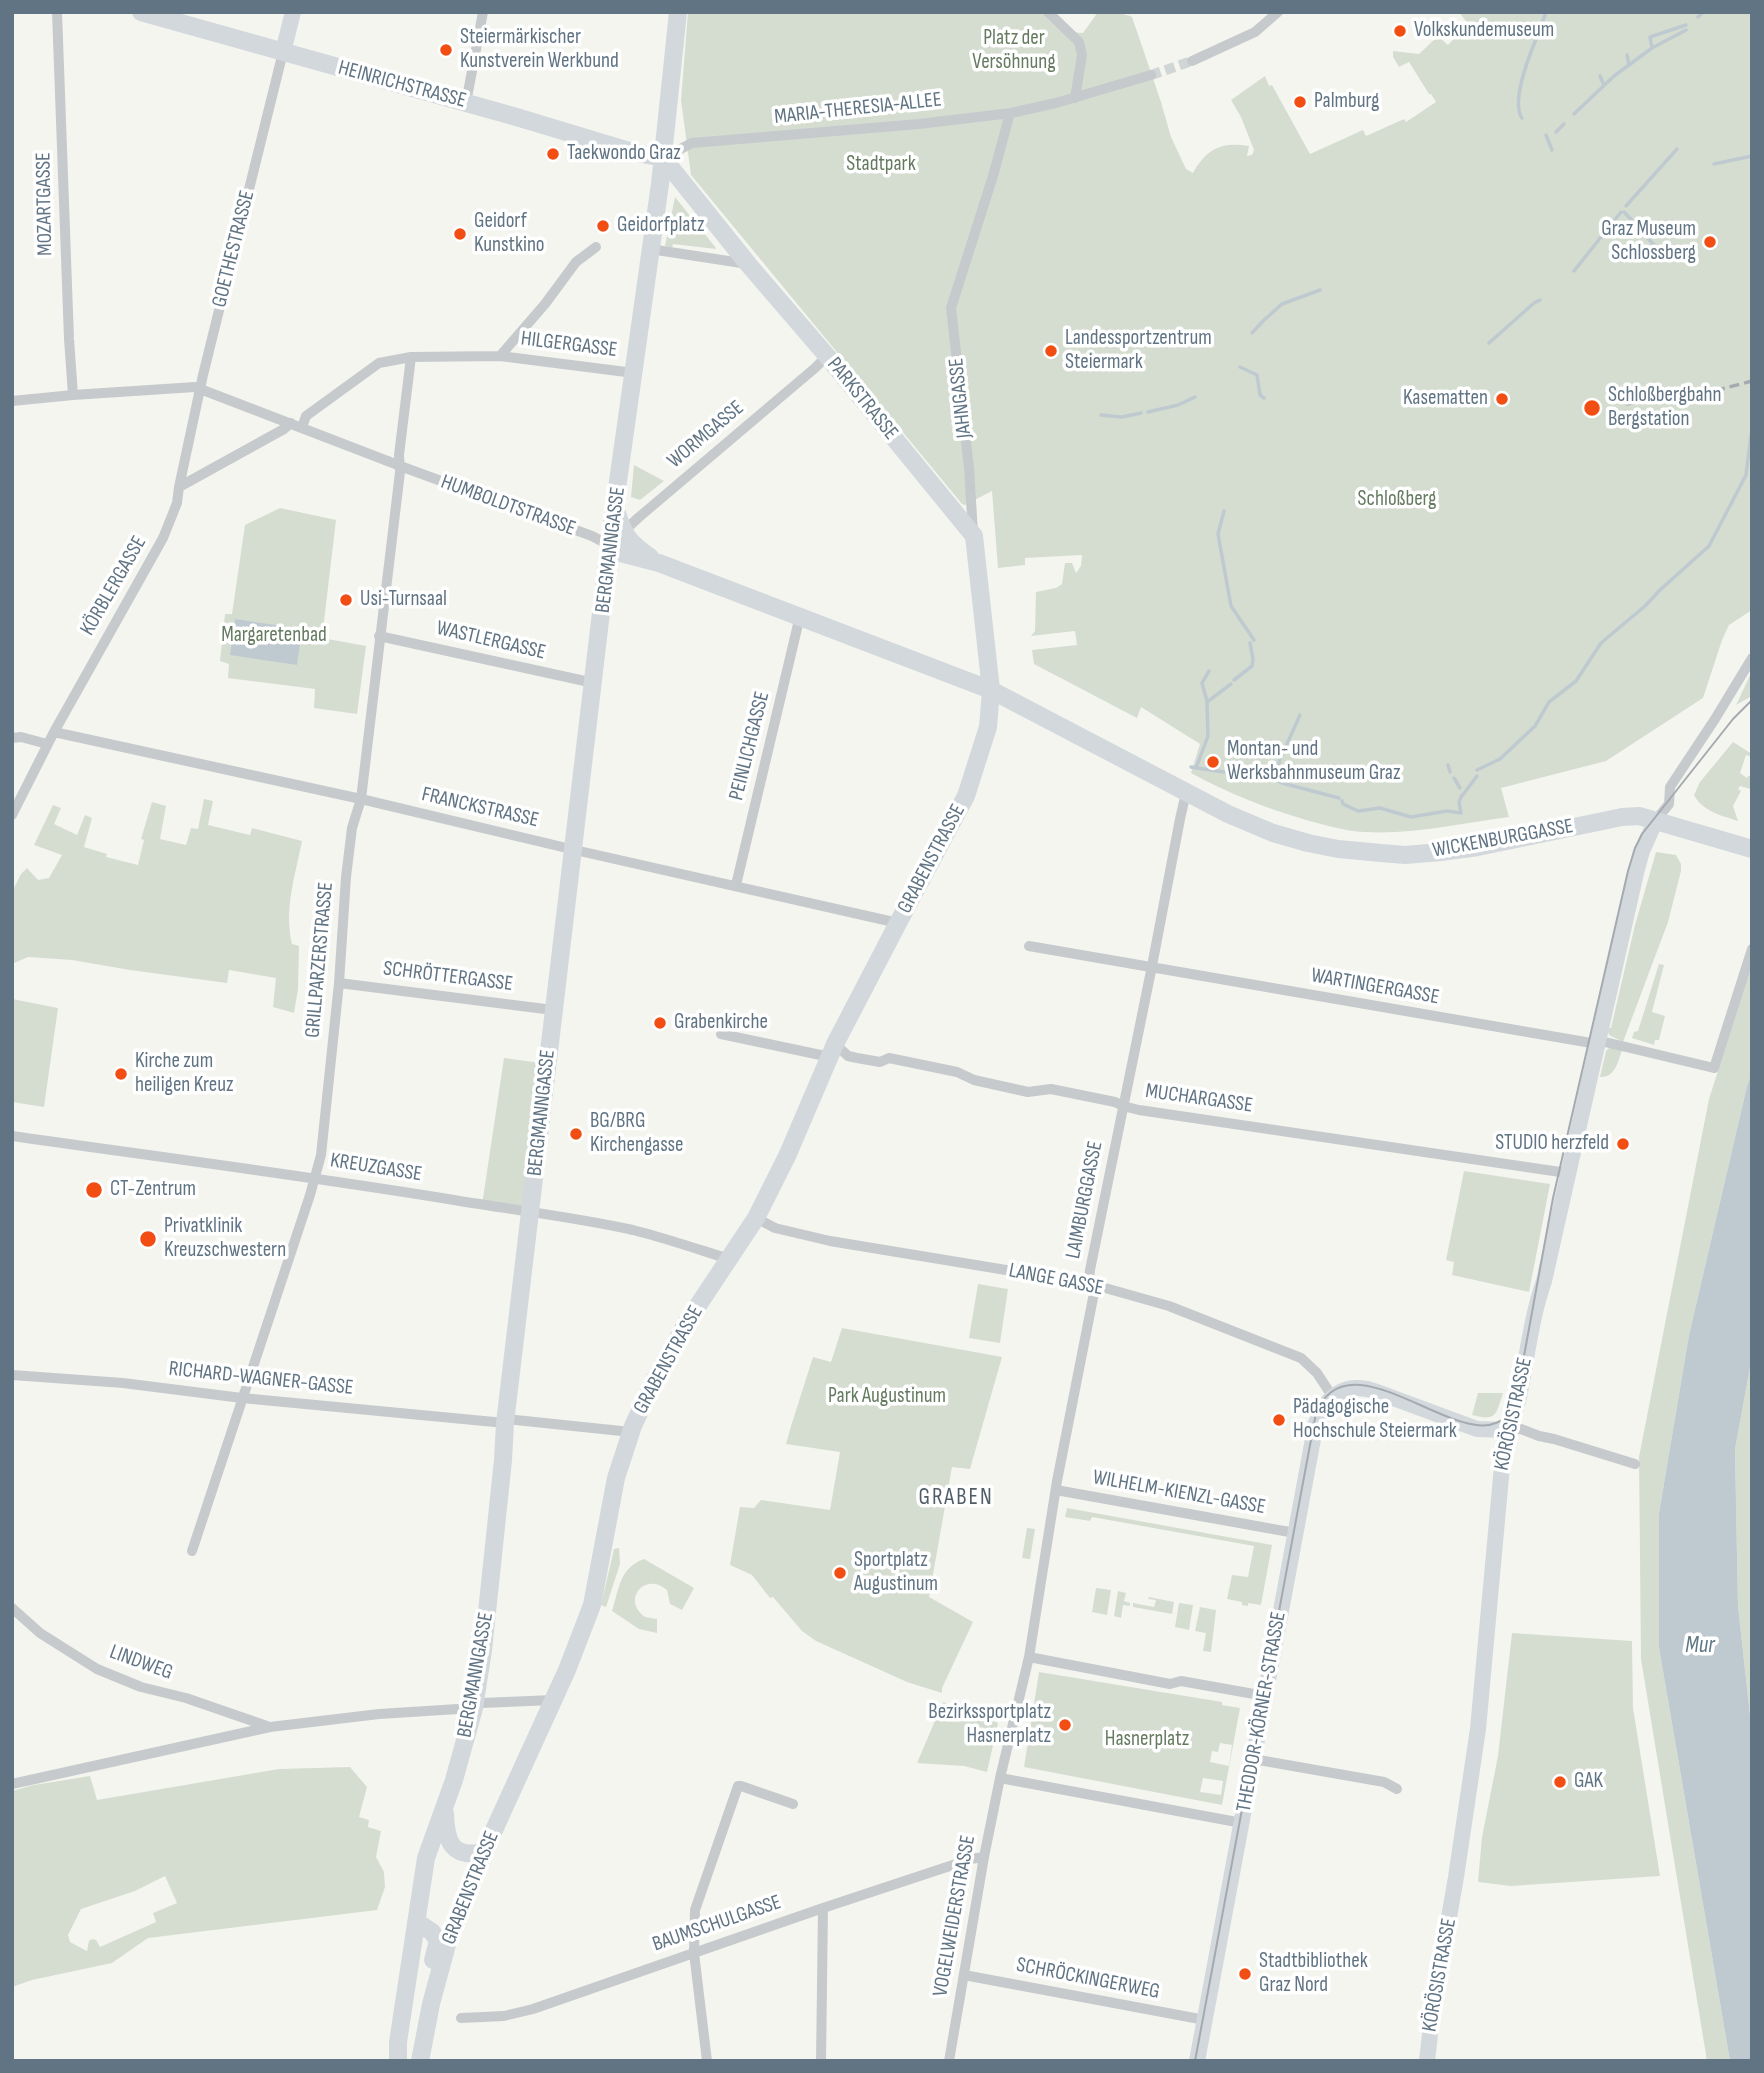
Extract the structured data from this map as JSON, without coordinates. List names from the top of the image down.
{
  "streets": {
    "main road": [
      "HEINRICHSTRASSE",
      "GOETHESTRASSE",
      "JAHNGASSE",
      "PARKSTRASSE",
      "HUMBOLDTSTRASSE",
      "BERGMANNGASSE",
      "WICKENBURGGASSE",
      "GRABENSTRASSE",
      "KÖRÖSISTRASSE",
      "THEODOR-KÖRNER-STRASSE"
    ],
    "street": [
      "MARIA-THERESIA-ALLEE",
      "MOZARTGASSE",
      "HILGERGASSE",
      "WORMGASSE",
      "KÖRBLERGASSE",
      "WASTLERGASSE",
      "PEINLICHGASSE",
      "FRANCKSTRASSE",
      "GRILLPARZERSTRASSE",
      "SCHRÖTTERGASSE",
      "WARTINGERGASSE",
      "MUCHARGASSE",
      "KREUZGASSE",
      "LAIMBURGGASSE",
      "LANGE GASSE",
      "RICHARD-WAGNER-GASSE",
      "WILHELM-KIENZL-GASSE",
      "LINDWEG",
      "VOGELWEIDERSTRASSE",
      "BAUMSCHULGASSE",
      "SCHRÖCKINGERWEG"
    ]
  },
  "crossings": [
    ["HEINRICHSTRASSE", "MARIA-THERESIA-ALLEE"],
    ["HEINRICHSTRASSE", "GOETHESTRASSE"],
    ["HEINRICHSTRASSE", "PARKSTRASSE"],
    ["HEINRICHSTRASSE", "BERGMANNGASSE"],
    ["MARIA-THERESIA-ALLEE", "JAHNGASSE"],
    ["MARIA-THERESIA-ALLEE", "PARKSTRASSE"],
    ["MARIA-THERESIA-ALLEE", "BERGMANNGASSE"],
    ["MOZARTGASSE", "HUMBOLDTSTRASSE"],
    ["GOETHESTRASSE", "HUMBOLDTSTRASSE"],
    ["GOETHESTRASSE", "KÖRBLERGASSE"],
    ["HILGERGASSE", "BERGMANNGASSE"],
    ["JAHNGASSE", "PARKSTRASSE"],
    ["JAHNGASSE", "HUMBOLDTSTRASSE"],
    ["JAHNGASSE", "WICKENBURGGASSE"],
    ["JAHNGASSE", "GRABENSTRASSE"],
    ["PARKSTRASSE", "WORMGASSE"],
    ["PARKSTRASSE", "BERGMANNGASSE"],
    ["WORMGASSE", "HUMBOLDTSTRASSE"],
    ["WORMGASSE", "BERGMANNGASSE"],
    ["HUMBOLDTSTRASSE", "BERGMANNGASSE"],
    ["HUMBOLDTSTRASSE", "PEINLICHGASSE"],
    ["HUMBOLDTSTRASSE", "WICKENBURGGASSE"],
    ["HUMBOLDTSTRASSE", "GRABENSTRASSE"],
    ["HUMBOLDTSTRASSE", "GRILLPARZERSTRASSE"],
    ["BERGMANNGASSE", "WASTLERGASSE"],
    ["BERGMANNGASSE", "FRANCKSTRASSE"],
    ["BERGMANNGASSE", "SCHRÖTTERGASSE"],
    ["BERGMANNGASSE", "KREUZGASSE"],
    ["BERGMANNGASSE", "RICHARD-WAGNER-GASSE"],
    ["BERGMANNGASSE", "LINDWEG"],
    ["KÖRBLERGASSE", "FRANCKSTRASSE"],
    ["WASTLERGASSE", "GRILLPARZERSTRASSE"],
    ["PEINLICHGASSE", "FRANCKSTRASSE"],
    ["FRANCKSTRASSE", "GRABENSTRASSE"],
    ["FRANCKSTRASSE", "GRILLPARZERSTRASSE"],
    ["WICKENBURGGASSE", "GRABENSTRASSE"],
    ["WICKENBURGGASSE", "LAIMBURGGASSE"],
    ["WICKENBURGGASSE", "KÖRÖSISTRASSE"],
    ["GRABENSTRASSE", "MUCHARGASSE"],
    ["GRABENSTRASSE", "KREUZGASSE"],
    ["GRABENSTRASSE", "LANGE GASSE"],
    ["GRABENSTRASSE", "RICHARD-WAGNER-GASSE"],
    ["GRABENSTRASSE", "LINDWEG"],
    ["GRILLPARZERSTRASSE", "SCHRÖTTERGASSE"],
    ["GRILLPARZERSTRASSE", "KREUZGASSE"],
    ["GRILLPARZERSTRASSE", "RICHARD-WAGNER-GASSE"],
    ["WARTINGERGASSE", "LAIMBURGGASSE"],
    ["WARTINGERGASSE", "KÖRÖSISTRASSE"],
    ["MUCHARGASSE", "LAIMBURGGASSE"],
    ["MUCHARGASSE", "KÖRÖSISTRASSE"],
    ["LAIMBURGGASSE", "LANGE GASSE"],
    ["LAIMBURGGASSE", "WILHELM-KIENZL-GASSE"],
    ["LANGE GASSE", "THEODOR-KÖRNER-STRASSE"],
    ["WILHELM-KIENZL-GASSE", "THEODOR-KÖRNER-STRASSE"],
    ["THEODOR-KÖRNER-STRASSE", "SCHRÖCKINGERWEG"],
    ["VOGELWEIDERSTRASSE", "BAUMSCHULGASSE"],
    ["VOGELWEIDERSTRASSE", "SCHRÖCKINGERWEG"]
  ],
  "districts": ["GRABEN"],
  "water": ["Mur"],
  "parks": [
    "Platz der Versöhnung",
    "Stadtpark",
    "Schloßberg",
    "Margaretenbad",
    "Park Augustinum",
    "Hasnerplatz"
  ],
  "places": [
    "Volkskundemuseum",
    "Steiermärkischer Kunstverein Werkbund",
    "Palmburg",
    "Taekwondo Graz",
    "Geidorfplatz",
    "Geidorf Kunstkino",
    "Graz Museum Schlossberg",
    "Landessportzentrum Steiermark",
    "Kasematten",
    "Schloßbergbahn Bergstation",
    "Usi-Turnsaal",
    "Montan- und Werksbahnmuseum Graz",
    "Grabenkirche",
    "Kirche zum heiligen Kreuz",
    "BG/BRG Kirchengasse",
    "STUDIO herzfeld",
    "CT-Zentrum",
    "Privatklinik Kreuzschwestern",
    "Pädagogische Hochschule Steiermark",
    "Sportplatz Augustinum",
    "Bezirkssportplatz Hasnerplatz",
    "GAK",
    "Stadtbibliothek Graz Nord"
  ]
}
